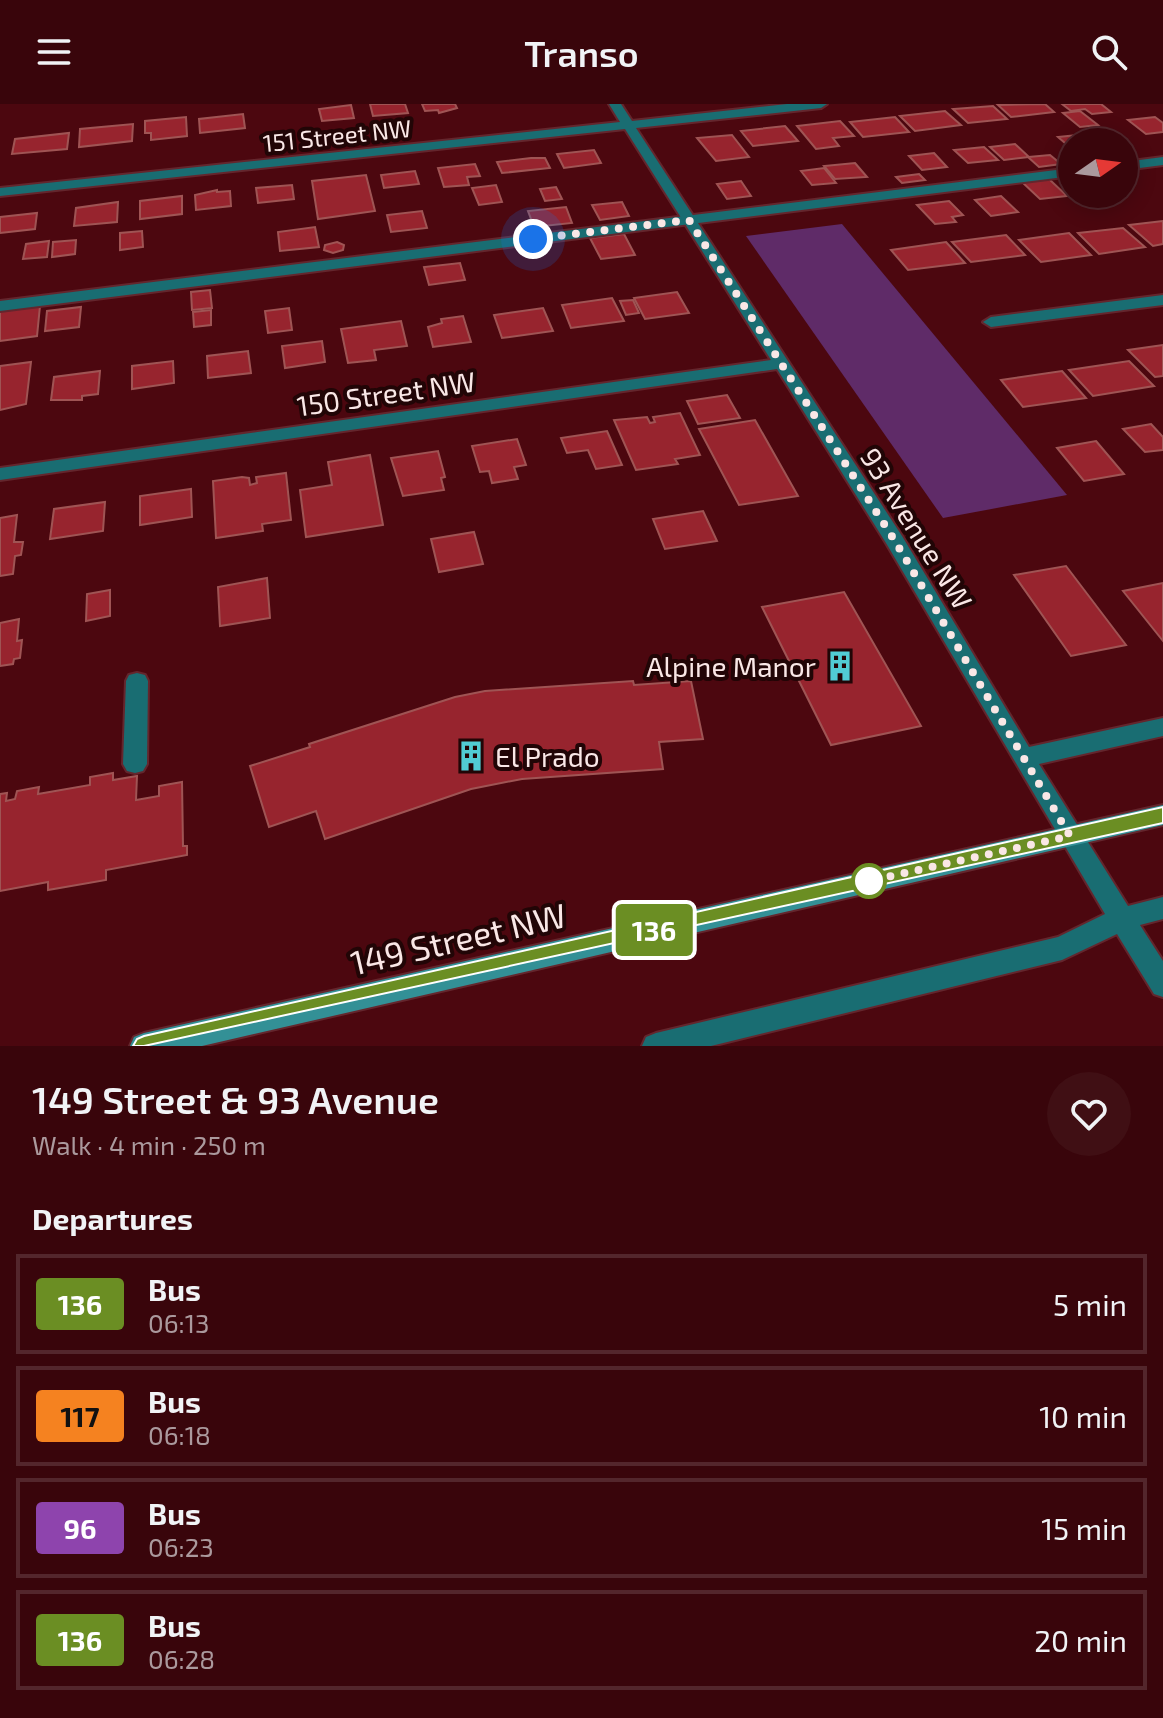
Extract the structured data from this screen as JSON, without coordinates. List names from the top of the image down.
{
  "streets": {
    "main road": ["149 Street NW"],
    "street": ["151 Street NW", "150 Street NW", "93 Avenue NW"]
  },
  "crossings": [
    ["151 Street NW", "93 Avenue NW"],
    ["150 Street NW", "93 Avenue NW"],
    ["93 Avenue NW", "149 Street NW"]
  ],
  "places": {
    "building": ["Alpine Manor", "El Prado"]
  },
  "lines": ["bus line 136"],
  "north": "right",
  "page": {
    "header": "Transo",
    "on_map": "136",
    "heading": [
      ["149 Street & 93 Avenue", "Walk · 4 min · 250 m"],
      "Departures"
    ],
    "list": [
      {
        "mark": "136",
        "name": "Bus",
        "note": "06:13",
        "value": "5 min"
      },
      {
        "mark": "117",
        "name": "Bus",
        "note": "06:18",
        "value": "10 min"
      },
      {
        "mark": "96",
        "name": "Bus",
        "note": "06:23",
        "value": "15 min"
      },
      {
        "mark": "136",
        "name": "Bus",
        "note": "06:28",
        "value": "20 min"
      }
    ]
  }
}
